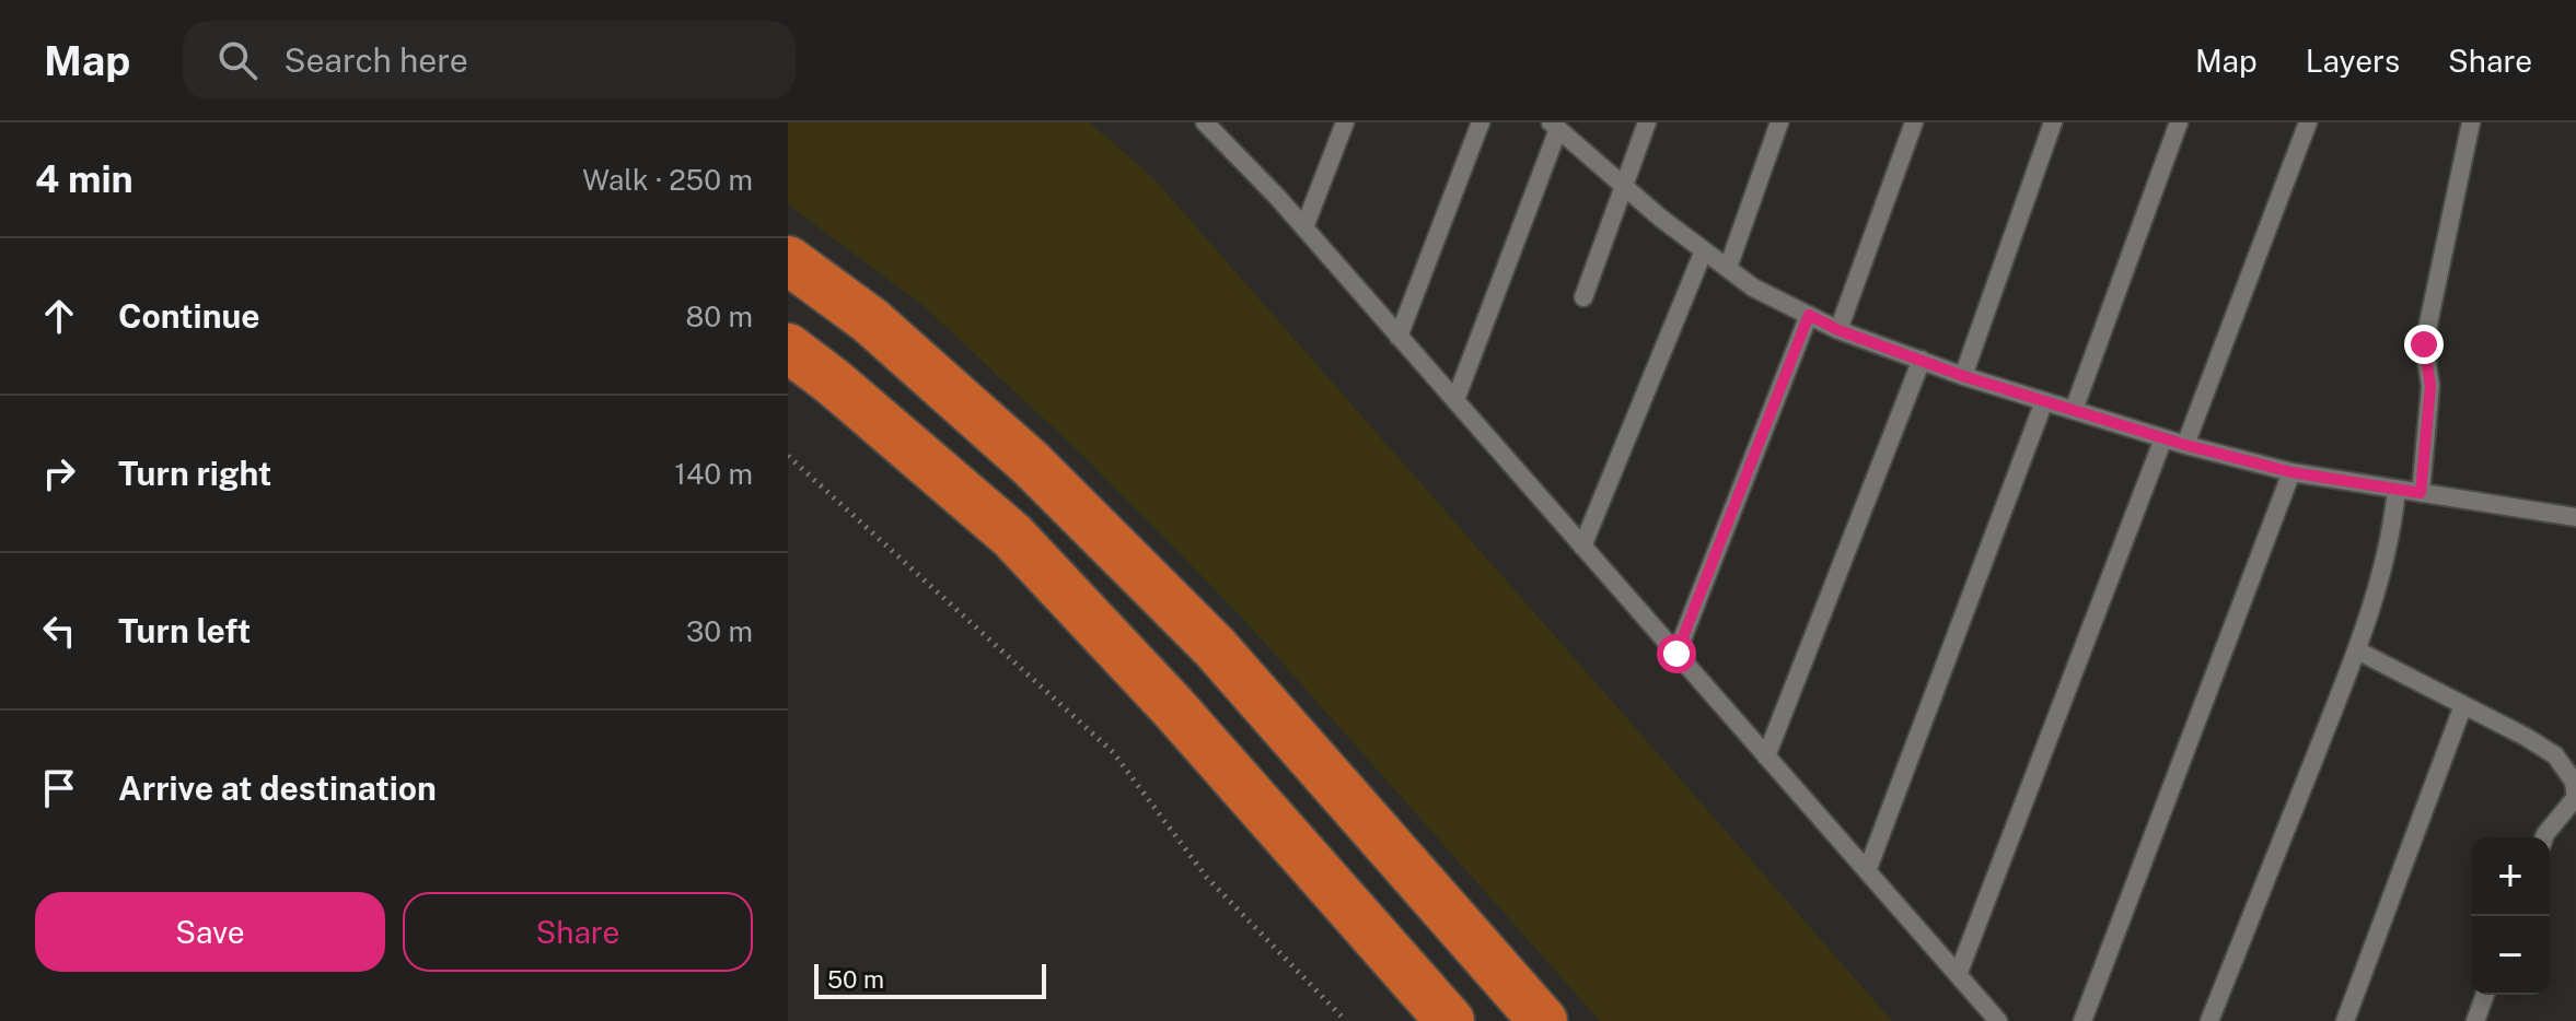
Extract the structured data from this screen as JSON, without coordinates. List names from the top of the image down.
{
  "scale_bar": "50 m",
  "page": {
    "header": "Map",
    "search": "Search here",
    "nav": ["Map", "Layers", "Share"],
    "heading": ["4 min", "Walk · 250 m"],
    "list": [
      ["Continue", "80 m"],
      ["Turn right", "140 m"],
      ["Turn left", "30 m"],
      "Arrive at destination"
    ],
    "map_buttons": ["+", "−"],
    "buttons": ["Save", "Share"],
    "scale": "50 m"
  }
}
